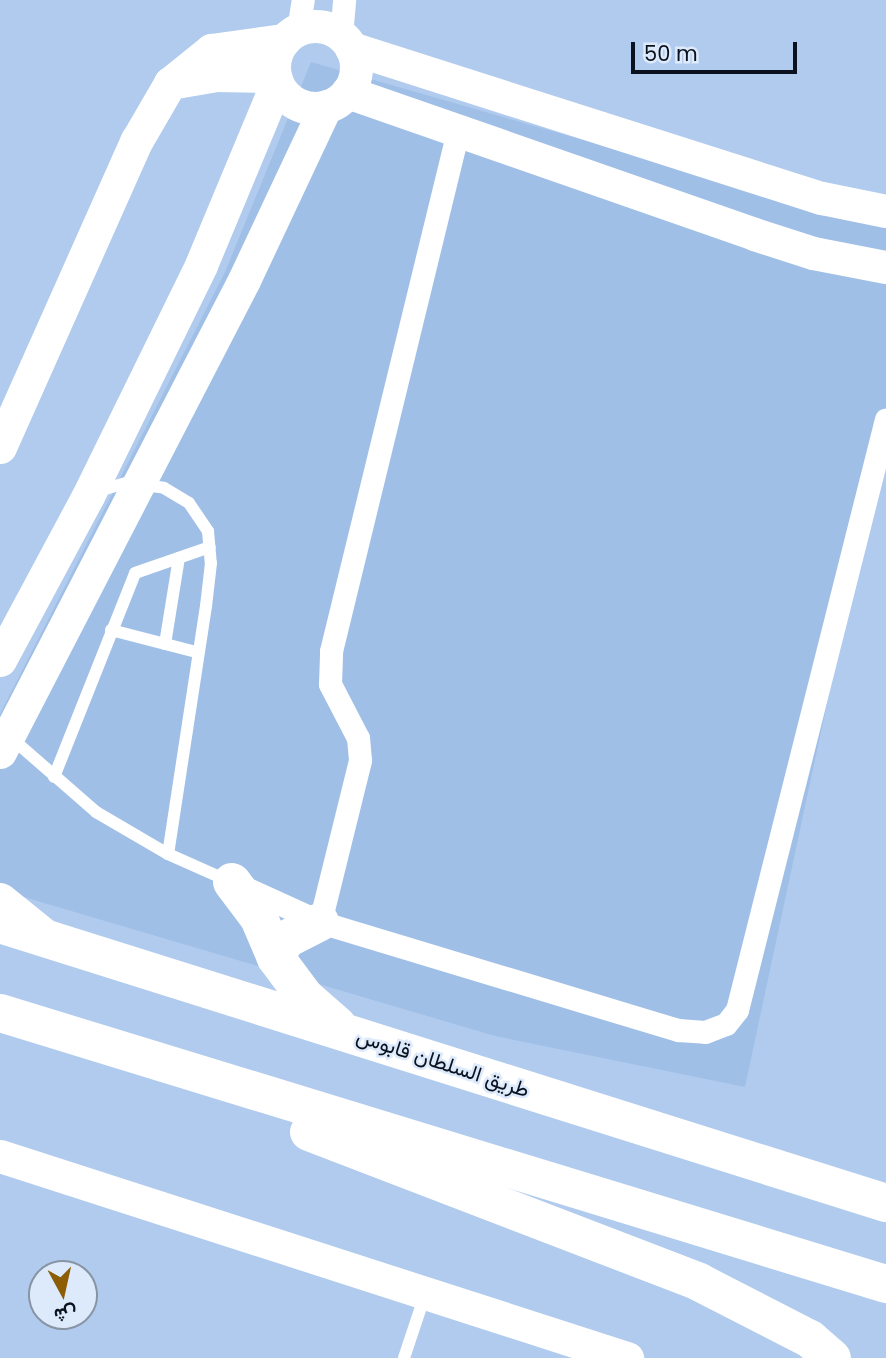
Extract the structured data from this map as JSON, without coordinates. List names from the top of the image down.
{
  "streets": {
    "highway": ["طريق السلطان قابوس"]
  },
  "scale_bar": "50 m",
  "north": "bottom"
}
